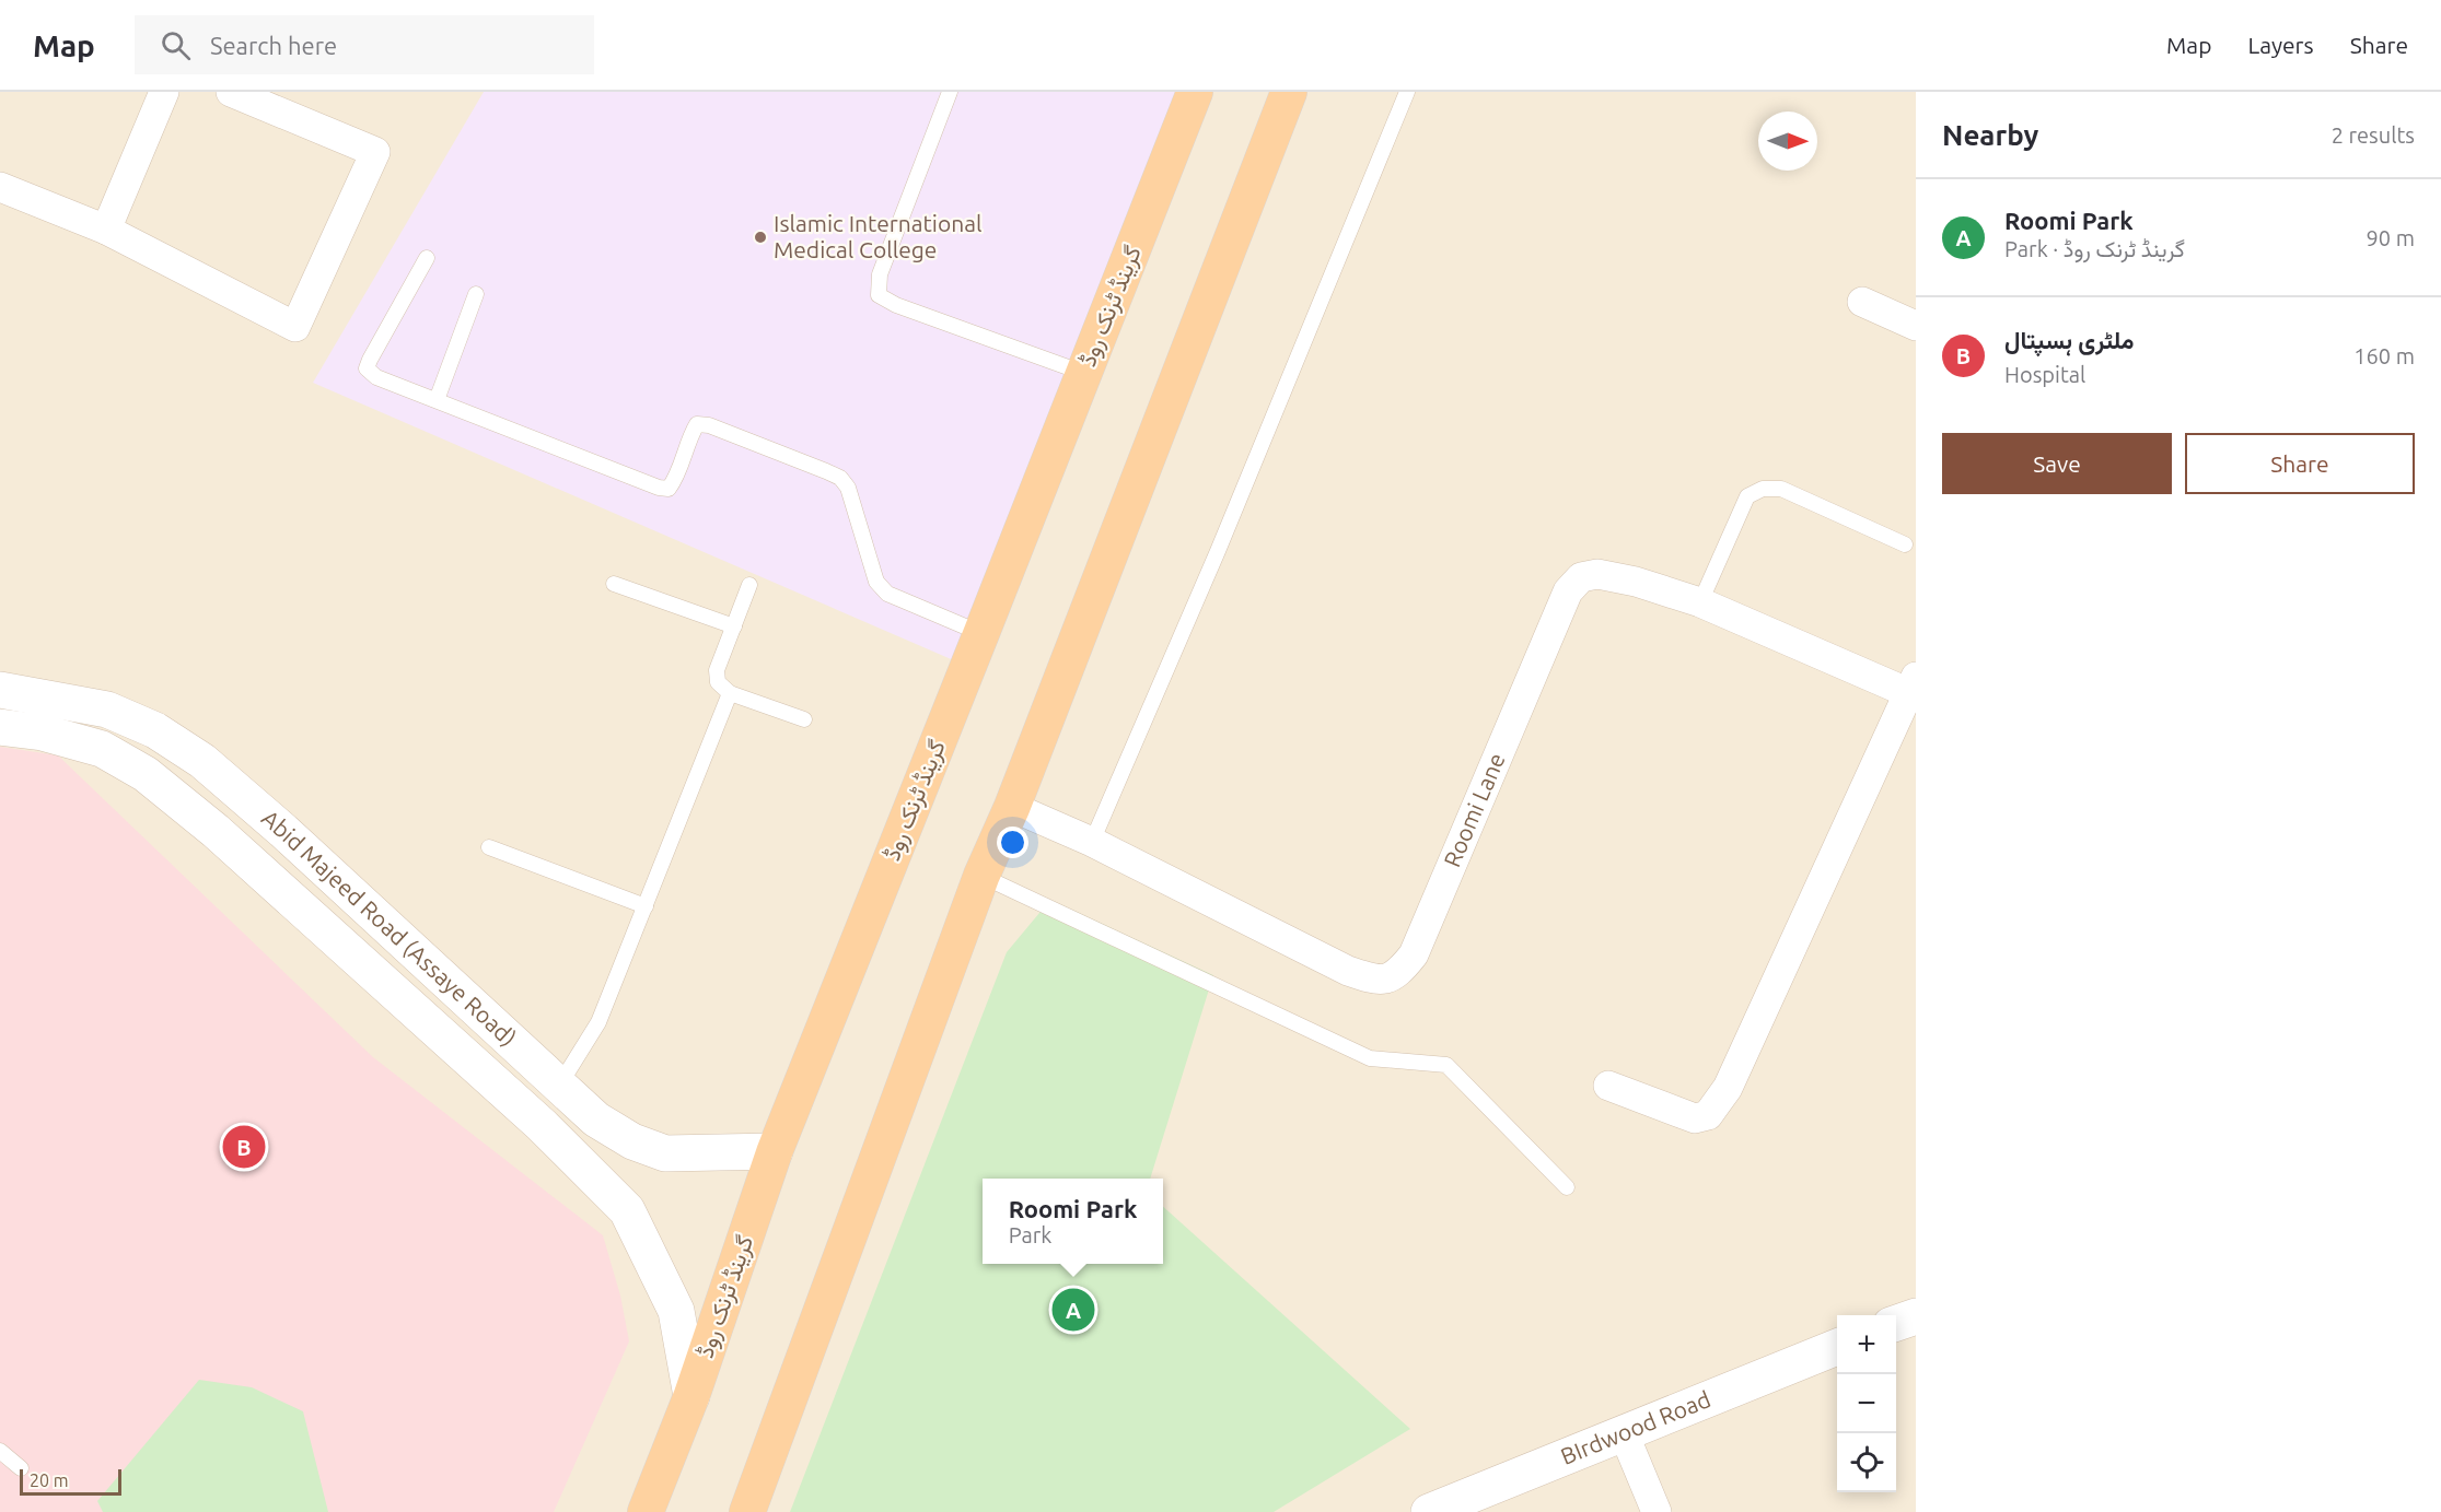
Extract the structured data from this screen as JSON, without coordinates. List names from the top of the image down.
{
  "streets": {
    "highway": ["گرینڈ ٹرنک روڈ"],
    "street": ["Roomi Lane", "Abid Majeed Road (Assaye Road)", "BIrdwood Road"]
  },
  "crossings": [
    ["گرینڈ ٹرنک روڈ", "Abid Majeed Road (Assaye Road)"]
  ],
  "places": ["Islamic International Medical College"],
  "scale_bar": "20 m",
  "north": "right",
  "page": {
    "header": "Map",
    "search": "Search here",
    "nav": ["Map", "Layers", "Share"],
    "heading": ["Nearby", "2 results"],
    "list": [
      {
        "mark": "A",
        "name": "Roomi Park",
        "note": "Park · گرینڈ ٹرنک روڈ",
        "value": "90 m"
      },
      {
        "mark": "B",
        "name": "ملٹری ہسپتال",
        "note": "Hospital",
        "value": "160 m"
      }
    ],
    "buttons": ["Save", "Share"],
    "pins": ["B", "A"],
    "popup": ["Roomi Park", "Park"],
    "map_buttons": ["+", "−"],
    "scale": "20 m"
  }
}
